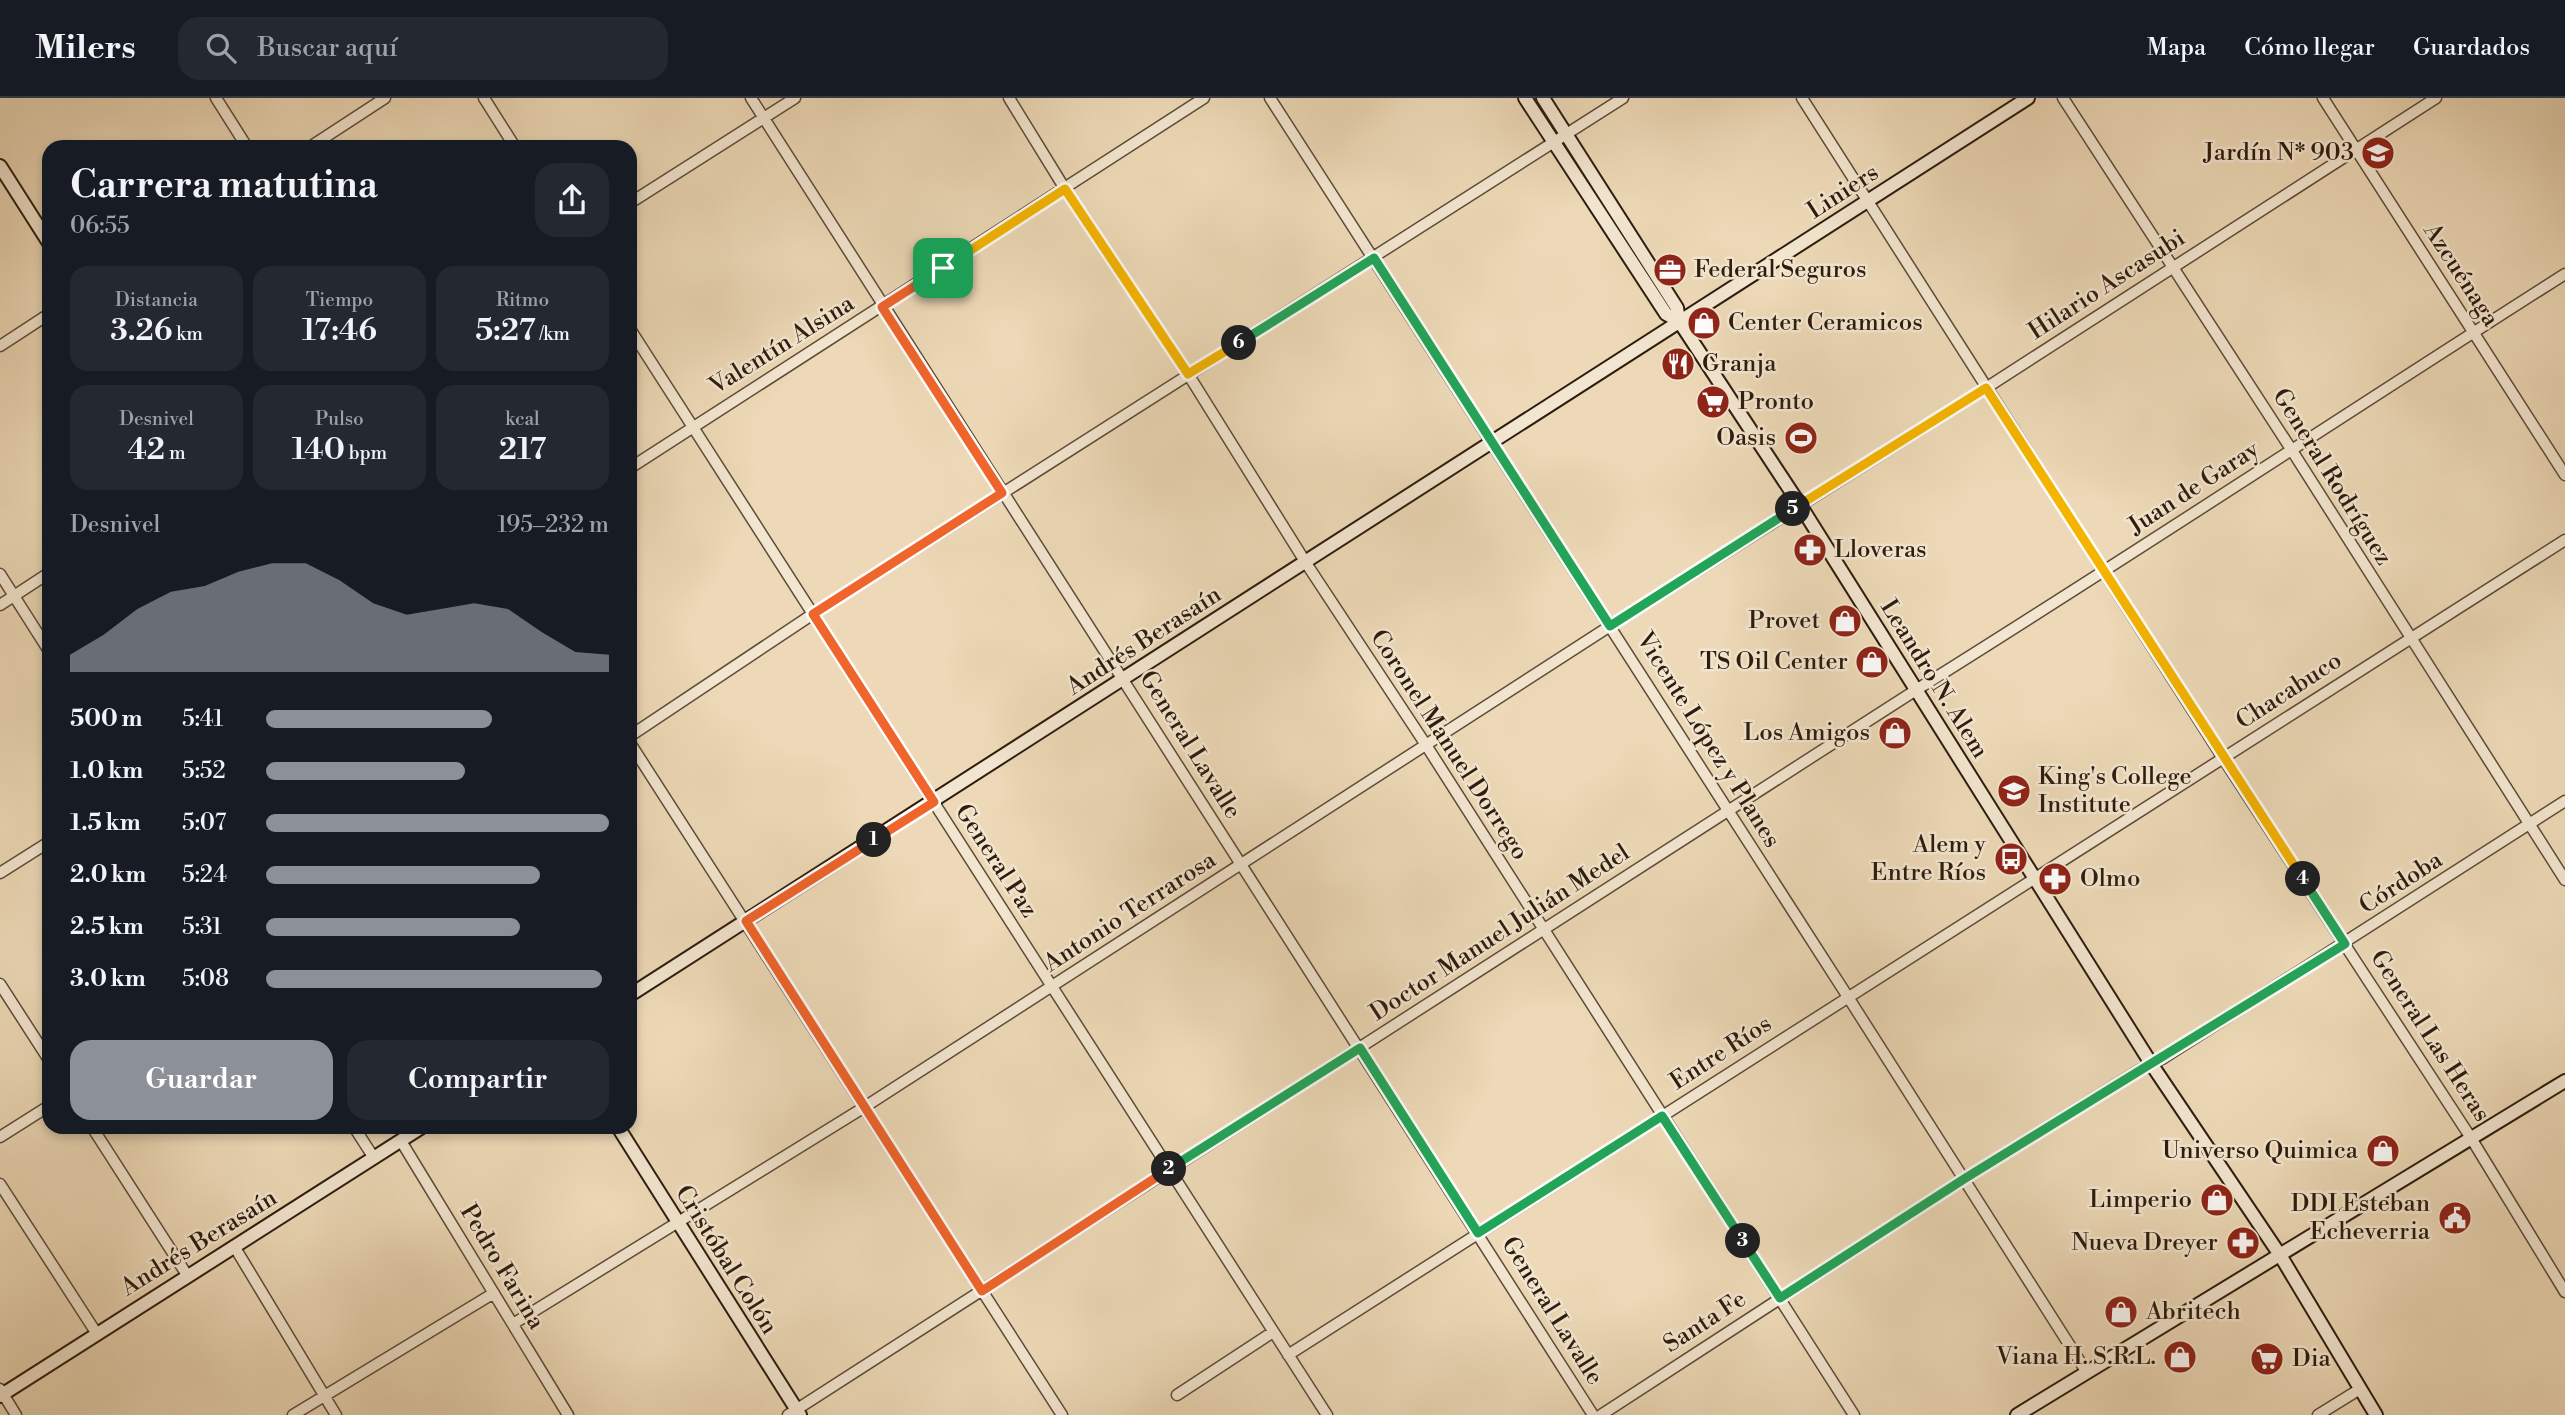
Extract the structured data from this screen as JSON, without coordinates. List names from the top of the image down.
{
  "streets": {
    "street": [
      "Liniers",
      "Azcuénaga",
      "Hilario Ascasubi",
      "Valentín Alsina",
      "General Rodríguez",
      "Juan de Garay",
      "Andrés Berasaín",
      "Leandro N. Alem",
      "Chacabuco",
      "Vicente López y Planes",
      "General Lavalle",
      "Coronel Manuel Dorrego",
      "General Paz",
      "Córdoba",
      "Antonio Terrarosa",
      "Doctor Manuel Julián Medel",
      "General Las Heras",
      "Entre Ríos",
      "Cristóbal Colón",
      "Pedro Farina",
      "Santa Fe"
    ]
  },
  "crossings": [
    ["Liniers", "Andrés Berasaín"],
    ["Liniers", "Leandro N. Alem"],
    ["Liniers", "General Las Heras"],
    ["Azcuénaga", "Hilario Ascasubi"],
    ["Azcuénaga", "Juan de Garay"],
    ["Hilario Ascasubi", "General Rodríguez"],
    ["Hilario Ascasubi", "Leandro N. Alem"],
    ["Hilario Ascasubi", "Antonio Terrarosa"],
    ["Hilario Ascasubi", "General Las Heras"],
    ["Valentín Alsina", "General Lavalle"],
    ["Valentín Alsina", "Coronel Manuel Dorrego"],
    ["Valentín Alsina", "General Paz"],
    ["General Rodríguez", "Juan de Garay"],
    ["General Rodríguez", "Chacabuco"],
    ["General Rodríguez", "Córdoba"],
    ["Juan de Garay", "Leandro N. Alem"],
    ["Juan de Garay", "Doctor Manuel Julián Medel"],
    ["Juan de Garay", "General Las Heras"],
    ["Andrés Berasaín", "Leandro N. Alem"],
    ["Andrés Berasaín", "Vicente López y Planes"],
    ["Andrés Berasaín", "General Lavalle"],
    ["Andrés Berasaín", "Coronel Manuel Dorrego"],
    ["Andrés Berasaín", "General Paz"],
    ["Andrés Berasaín", "Pedro Farina"],
    ["Leandro N. Alem", "Chacabuco"],
    ["Leandro N. Alem", "Córdoba"],
    ["Leandro N. Alem", "Antonio Terrarosa"],
    ["Leandro N. Alem", "Doctor Manuel Julián Medel"],
    ["Leandro N. Alem", "Entre Ríos"],
    ["Leandro N. Alem", "Santa Fe"],
    ["Chacabuco", "General Las Heras"],
    ["Chacabuco", "Entre Ríos"],
    ["Vicente López y Planes", "Antonio Terrarosa"],
    ["Vicente López y Planes", "Doctor Manuel Julián Medel"],
    ["Vicente López y Planes", "Entre Ríos"],
    ["Vicente López y Planes", "Santa Fe"],
    ["General Lavalle", "Antonio Terrarosa"],
    ["General Lavalle", "Doctor Manuel Julián Medel"],
    ["General Lavalle", "Entre Ríos"],
    ["Coronel Manuel Dorrego", "Antonio Terrarosa"],
    ["Coronel Manuel Dorrego", "Doctor Manuel Julián Medel"],
    ["Coronel Manuel Dorrego", "Entre Ríos"],
    ["Coronel Manuel Dorrego", "Santa Fe"],
    ["General Paz", "Antonio Terrarosa"],
    ["General Paz", "Doctor Manuel Julián Medel"],
    ["General Paz", "Entre Ríos"],
    ["Córdoba", "General Las Heras"],
    ["Córdoba", "Santa Fe"],
    ["Antonio Terrarosa", "Cristóbal Colón"],
    ["Antonio Terrarosa", "Pedro Farina"],
    ["Doctor Manuel Julián Medel", "Cristóbal Colón"]
  ],
  "places": {
    "school or university": ["Jardín N* 903", "King's College Institute"],
    "office": ["Federal Seguros"],
    "shop": [
      "Center Ceramicos",
      "Provet",
      "TS Oil Center",
      "Los Amigos",
      "Universo Quimica",
      "Limperio",
      "Abritech",
      "Viana H. S.R.L."
    ],
    "restaurant": ["Granja"],
    "supermarket": ["Pronto", "Dia"],
    "sports": ["Oasis"],
    "pharmacy": ["Lloveras", "Olmo", "Nueva Dreyer"],
    "bus stop": ["Alem y Entre Ríos"],
    "public building": ["DDI Esteban Echeverria"]
  },
  "page": {
    "header": "Milers",
    "search": "Buscar aquí",
    "nav": ["Mapa", "Cómo llegar", "Guardados"],
    "heading": ["Carrera matutina", "06:55"],
    "stats": [
      ["Distancia", "3.26 km"],
      ["Tiempo", "17:46"],
      ["Ritmo", "5:27 /km"],
      ["Desnivel", "42 m"],
      ["Pulso", "140 bpm"],
      ["kcal", "217"]
    ],
    "pins": [
      "6",
      "5",
      "1",
      "4",
      "2",
      "3"
    ],
    "chart": ["Desnivel", "195–232 m"],
    "list": [
      {
        "name": "500 m",
        "note": "5:41"
      },
      {
        "name": "1.0 km",
        "note": "5:52"
      },
      {
        "name": "1.5 km",
        "note": "5:07"
      },
      {
        "name": "2.0 km",
        "note": "5:24"
      },
      {
        "name": "2.5 km",
        "note": "5:31"
      },
      {
        "name": "3.0 km",
        "note": "5:08"
      }
    ],
    "buttons": ["Guardar", "Compartir"]
  }
}
